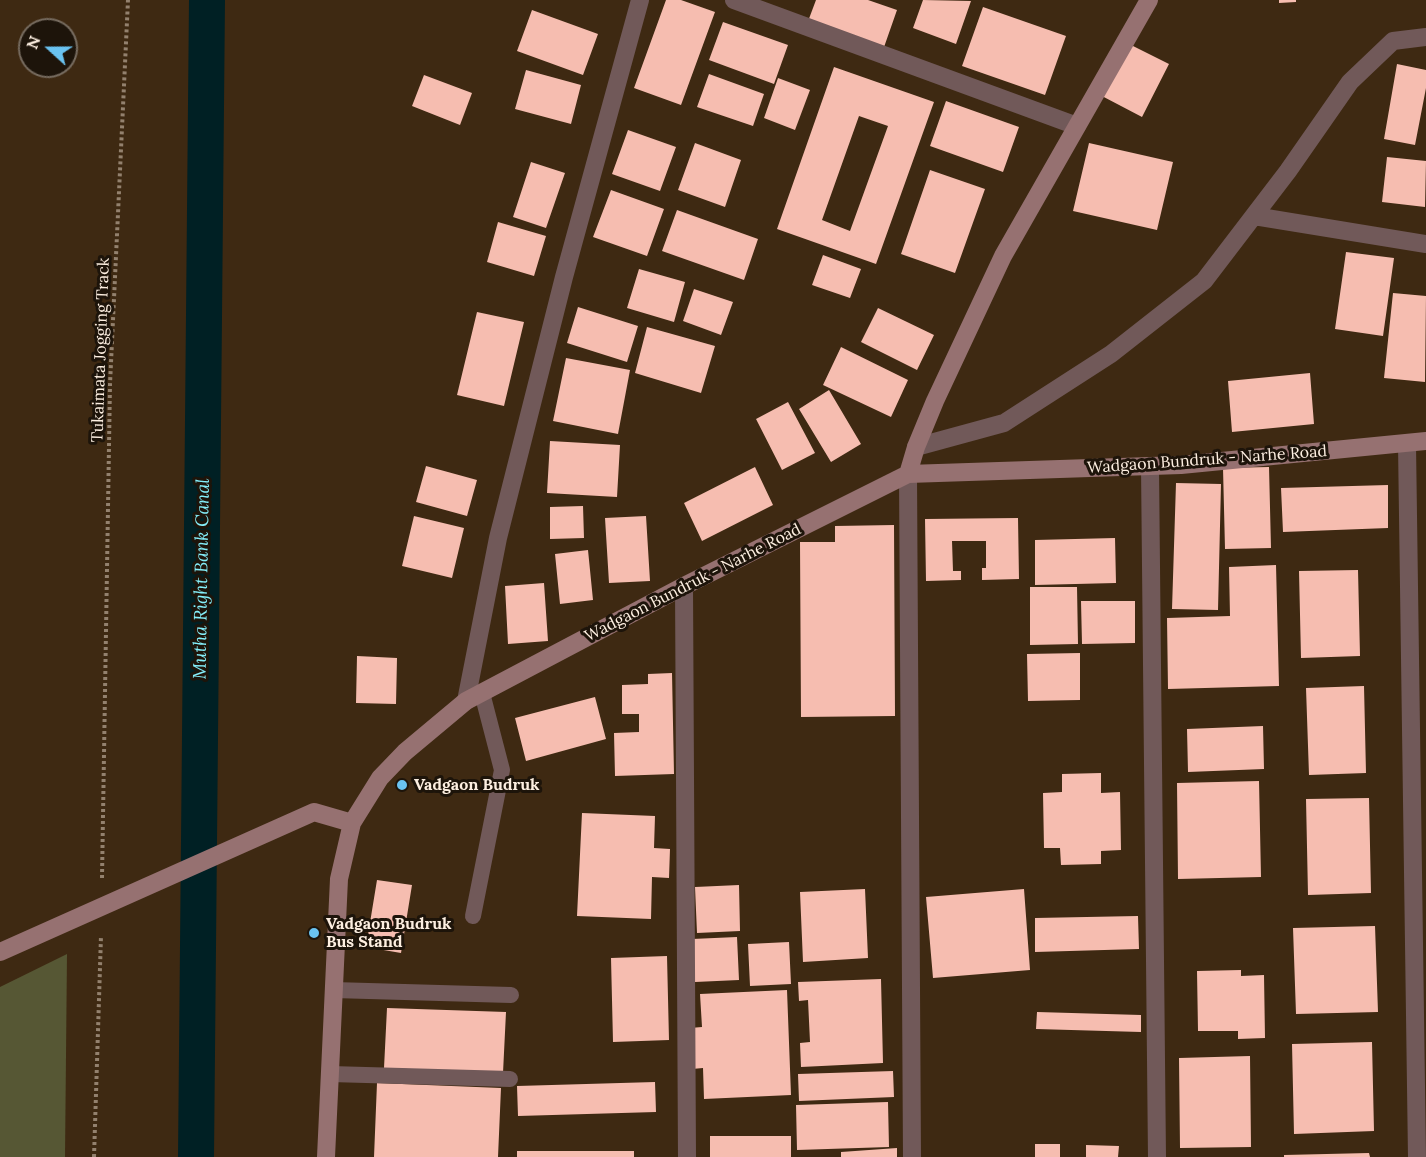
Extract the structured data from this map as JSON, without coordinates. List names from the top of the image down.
{
  "streets": {
    "street": ["Wadgaon Bundruk - Narhe Road"],
    "path": ["Tukaimata Jogging Track"]
  },
  "water": ["Mutha Right Bank Canal"],
  "places": ["Vadgaon Budruk", "Vadgaon Budruk Bus Stand"],
  "north": "left"
}
